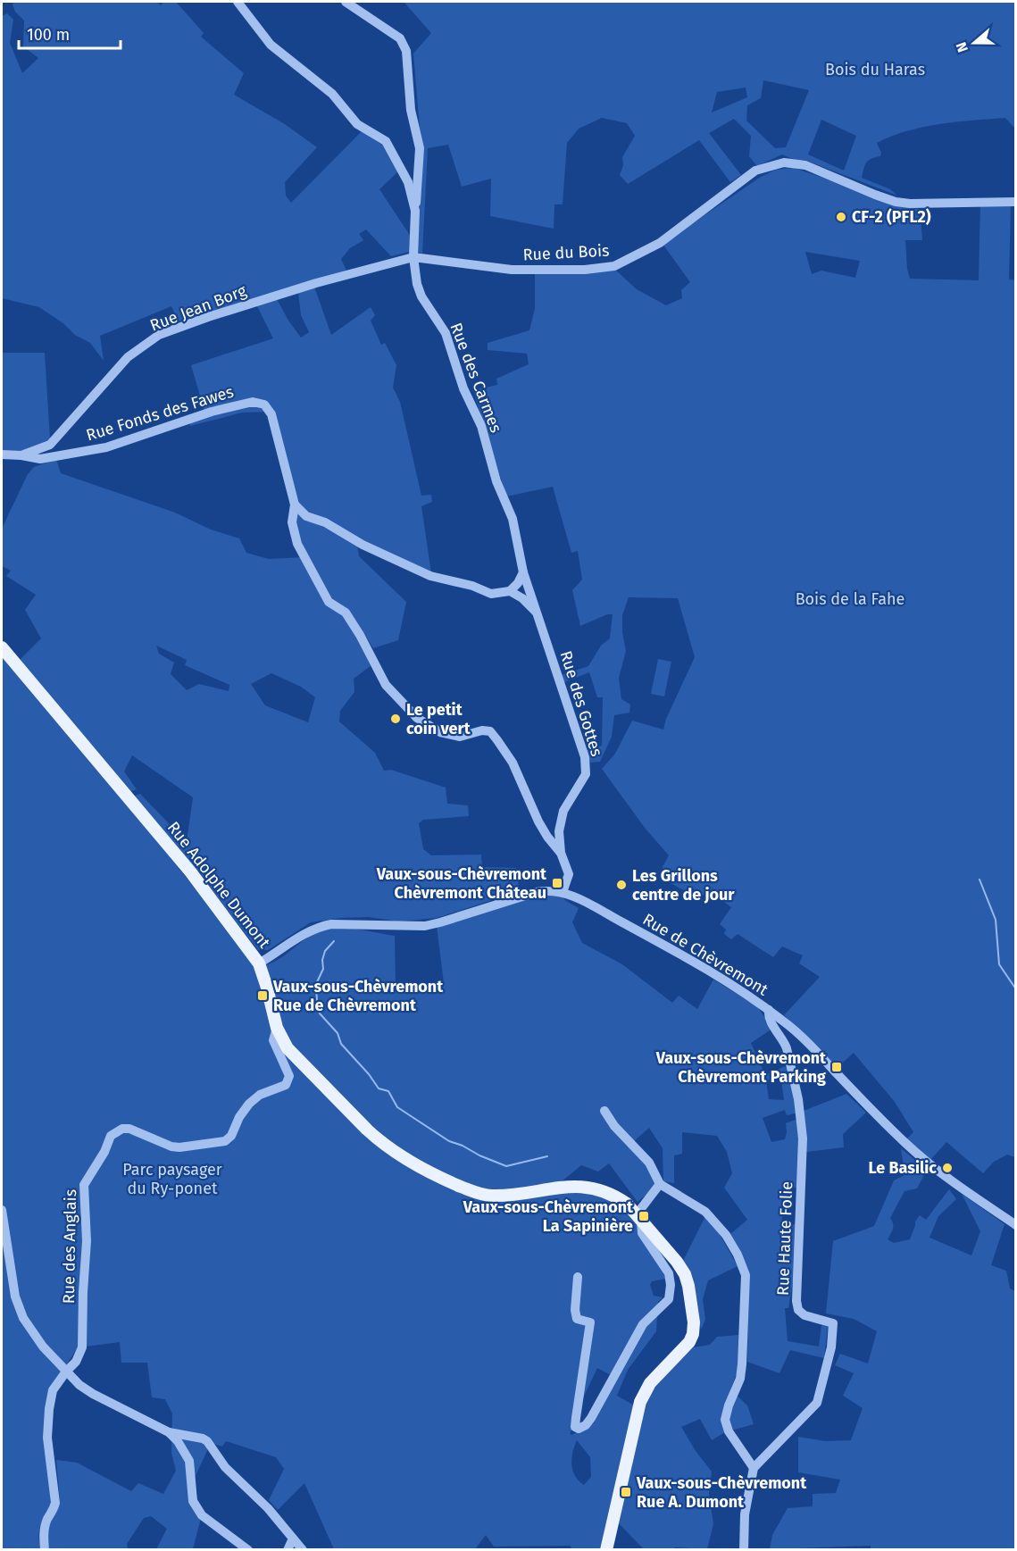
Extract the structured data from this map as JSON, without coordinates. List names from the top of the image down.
{
  "streets": {
    "main road": ["Rue Adolphe Dumont"],
    "street": [
      "Rue du Bois",
      "Rue Jean Borg",
      "Rue des Carmes",
      "Rue Fonds des Fawes",
      "Rue des Gottes",
      "Rue de Chèvremont",
      "Rue Haute Folie",
      "Rue des Anglais"
    ]
  },
  "crossings": [
    ["Rue du Bois", "Rue Jean Borg"],
    ["Rue du Bois", "Rue des Carmes"],
    ["Rue Jean Borg", "Rue des Carmes"],
    ["Rue Jean Borg", "Rue Fonds des Fawes"],
    ["Rue des Carmes", "Rue des Gottes"],
    ["Rue Fonds des Fawes", "Rue des Gottes"],
    ["Rue des Gottes", "Rue de Chèvremont"],
    ["Rue Adolphe Dumont", "Rue de Chèvremont"],
    ["Rue Adolphe Dumont", "Rue des Anglais"],
    ["Rue de Chèvremont", "Rue Haute Folie"]
  ],
  "parks": ["Bois du Haras", "Bois de la Fahe", "Parc paysager du Ry-ponet"],
  "places": {
    "other": [
      "CF-2 (PFL2)",
      "Le petit coin vert",
      "Les Grillons centre de jour",
      "Le Basilic"
    ],
    "transit": [
      "Vaux-sous-Chèvremont Chèvremont Château",
      "Vaux-sous-Chèvremont Rue de Chèvremont",
      "Vaux-sous-Chèvremont Chèvremont Parking",
      "Vaux-sous-Chèvremont La Sapinière",
      "Vaux-sous-Chèvremont Rue A. Dumont"
    ]
  },
  "scale_bar": "100 m",
  "north": "left"
}
